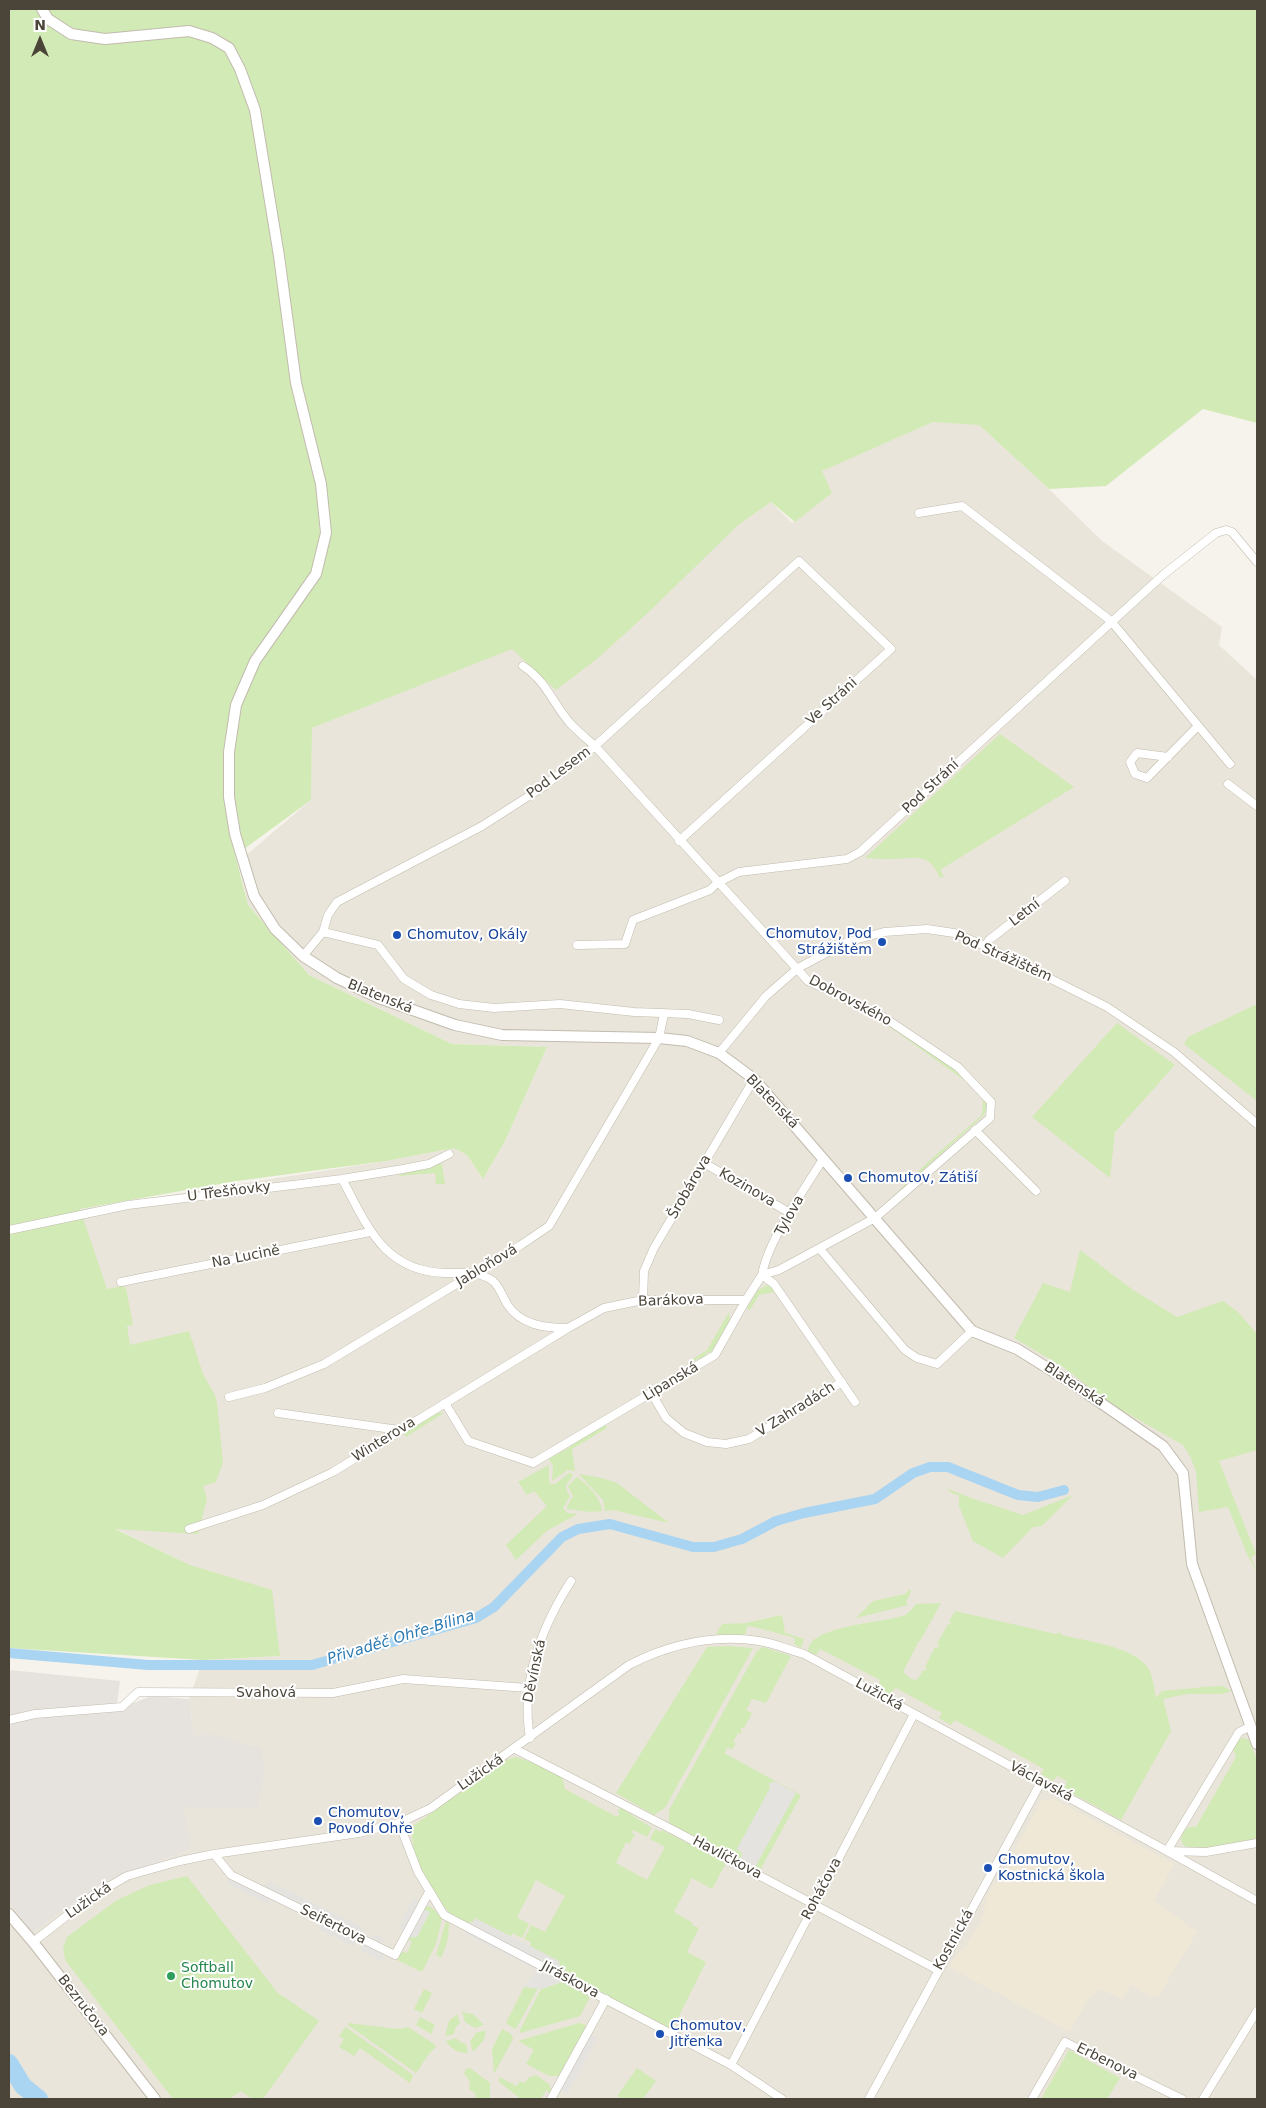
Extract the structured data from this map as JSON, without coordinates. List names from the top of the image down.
{
  "streets": {
    "street": [
      "Ve Stráni",
      "Pod Lesem",
      "Pod Strání",
      "Letní",
      "Pod Strážištěm",
      "Blatenská",
      "Dobrovského",
      "Šrobárova",
      "Kozinova",
      "U Třešňovky",
      "Tylova",
      "Na Lucině",
      "Jabloňová",
      "Barákova",
      "Lipanská",
      "V Zahradách",
      "Winterova",
      "Děvínská",
      "Svahová",
      "Lužická",
      "Václavská",
      "Havlíčkova",
      "Roháčova",
      "Seifertova",
      "Kostnická",
      "Jiráskova",
      "Bezručova",
      "Erbenova"
    ]
  },
  "crossings": [
    ["Ve Stráni", "Pod Lesem"],
    ["Ve Stráni", "Dobrovského"],
    ["Pod Lesem", "Blatenská"],
    ["Pod Lesem", "Dobrovského"],
    ["Pod Strání", "Dobrovského"],
    ["Letní", "Pod Strážištěm"],
    ["Pod Strážištěm", "Blatenská"],
    ["Pod Strážištěm", "Dobrovského"],
    ["Blatenská", "Dobrovského"],
    ["Blatenská", "Šrobárova"],
    ["Blatenská", "Tylova"],
    ["Blatenská", "Jabloňová"],
    ["Šrobárova", "Kozinova"],
    ["Šrobárova", "Barákova"],
    ["Kozinova", "Tylova"],
    ["U Třešňovky", "Barákova"],
    ["Tylova", "Lipanská"],
    ["Tylova", "V Zahradách"],
    ["Na Lucině", "Barákova"],
    ["Jabloňová", "Barákova"],
    ["Barákova", "Lipanská"],
    ["Barákova", "Winterova"],
    ["Lipanská", "V Zahradách"],
    ["Lipanská", "Winterova"],
    ["Děvínská", "Svahová"],
    ["Děvínská", "Lužická"],
    ["Lužická", "Václavská"],
    ["Lužická", "Havlíčkova"],
    ["Lužická", "Roháčova"],
    ["Lužická", "Seifertova"],
    ["Lužická", "Jiráskova"],
    ["Lužická", "Bezručova"],
    ["Václavská", "Roháčova"],
    ["Václavská", "Kostnická"],
    ["Havlíčkova", "Roháčova"],
    ["Havlíčkova", "Kostnická"],
    ["Roháčova", "Jiráskova"],
    ["Seifertova", "Jiráskova"]
  ],
  "water": ["Přivaděč Ohře-Bílina"],
  "places": [
    "Chomutov, Okály",
    "Chomutov, Pod Strážištěm",
    "Chomutov, Zátiší",
    "Chomutov, Povodí Ohře",
    "Chomutov, Kostnická škola",
    "Softball Chomutov",
    "Chomutov, Jitřenka"
  ],
  "north": "top"
}
